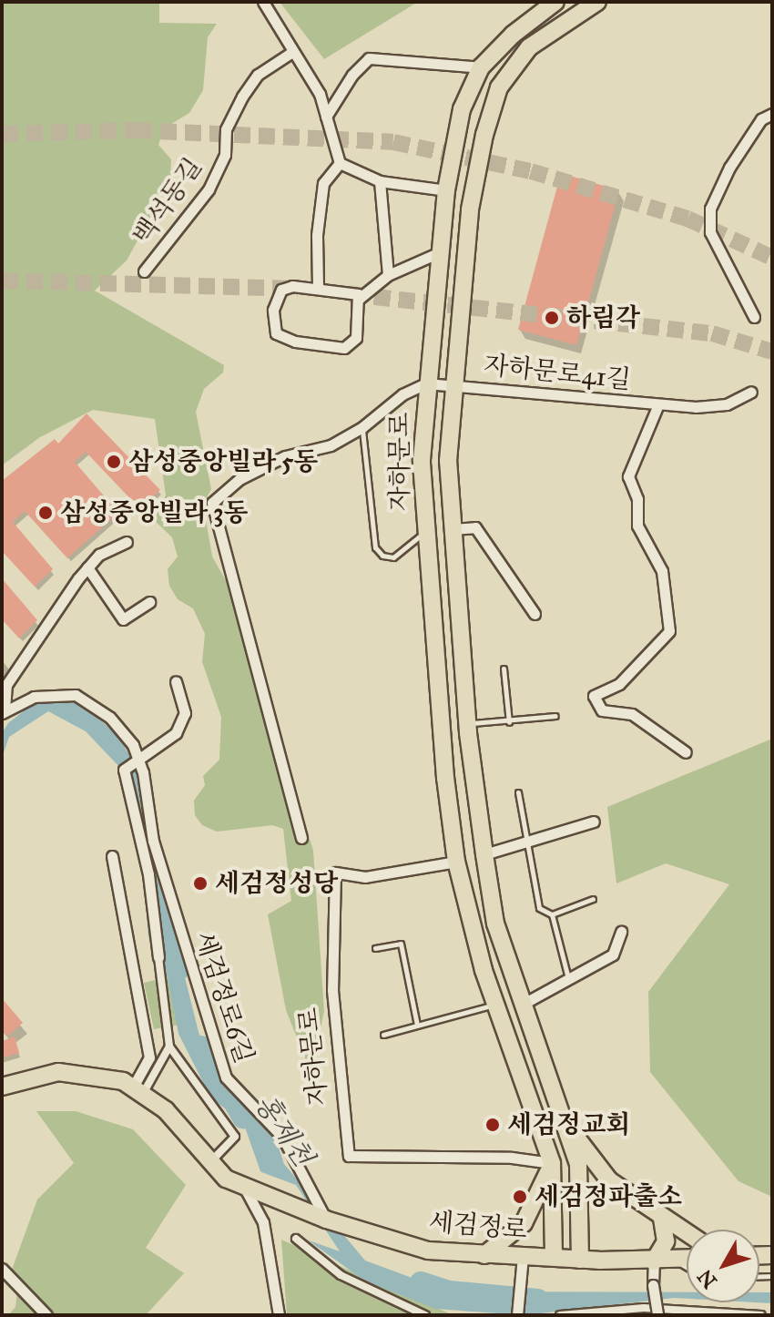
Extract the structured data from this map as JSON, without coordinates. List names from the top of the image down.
{
  "streets": {
    "main road": ["자하문로", "세검정로"],
    "street": ["백석동길", "자하문로41길", "세검정로6길"]
  },
  "crossings": [
    ["자하문로41길", "자하문로"],
    ["자하문로", "세검정로"],
    ["세검정로6길", "세검정로"]
  ],
  "water": ["홍제천"],
  "places": [
    "하림각",
    "삼성중앙빌라 5동",
    "삼성중앙빌라 3동",
    "세검정성당",
    "세검정교회",
    "세검정파출소"
  ],
  "north": "bottom left"
}
